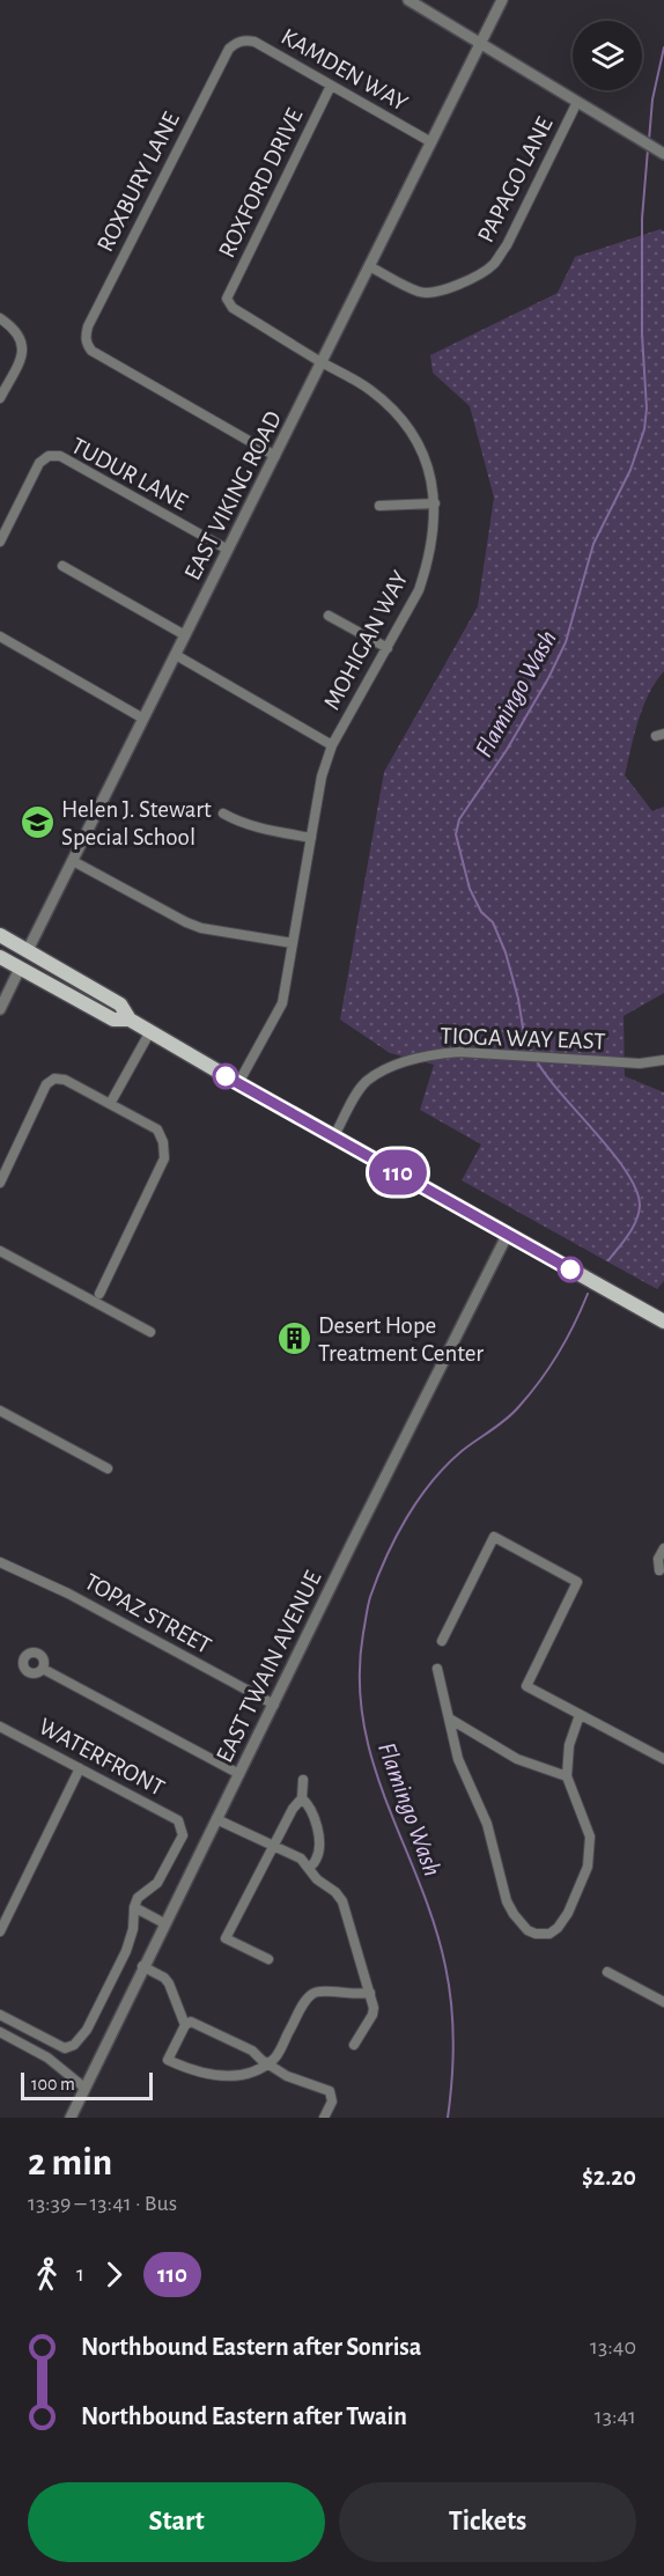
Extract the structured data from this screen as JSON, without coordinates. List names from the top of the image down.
{
  "streets": {
    "street": [
      "KAMDEN WAY",
      "PAPAGO LANE",
      "ROXBURY LANE",
      "ROXFORD DRIVE",
      "TUDUR LANE",
      "EAST VIKING ROAD",
      "MOHIGAN WAY",
      "TIOGA WAY EAST",
      "TOPAZ STREET",
      "EAST TWAIN AVENUE",
      "WATERFRONT"
    ]
  },
  "crossings": [
    ["KAMDEN WAY", "ROXBURY LANE"],
    ["KAMDEN WAY", "ROXFORD DRIVE"],
    ["KAMDEN WAY", "EAST VIKING ROAD"],
    ["PAPAGO LANE", "EAST VIKING ROAD"],
    ["ROXBURY LANE", "EAST VIKING ROAD"],
    ["ROXFORD DRIVE", "MOHIGAN WAY"],
    ["TUDUR LANE", "EAST VIKING ROAD"],
    ["EAST VIKING ROAD", "MOHIGAN WAY"],
    ["TOPAZ STREET", "EAST TWAIN AVENUE"]
  ],
  "water": ["Flamingo Wash"],
  "places": {
    "school or university": ["Helen J. Stewart Special School"],
    "building": ["Desert Hope Treatment Center"]
  },
  "lines": ["bus line 110"],
  "scale_bar": "100 m",
  "page": {
    "on_map": "110",
    "scale": "100 m",
    "heading": ["2 min", "13:39 – 13:41 · Bus", "$2.20"],
    "legs": ["1", "110"],
    "list": [
      {
        "name": "Northbound Eastern after Sonrisa",
        "value": "13:40"
      },
      {
        "name": "Northbound Eastern after Twain",
        "value": "13:41"
      }
    ],
    "buttons": ["Start", "Tickets"]
  }
}
